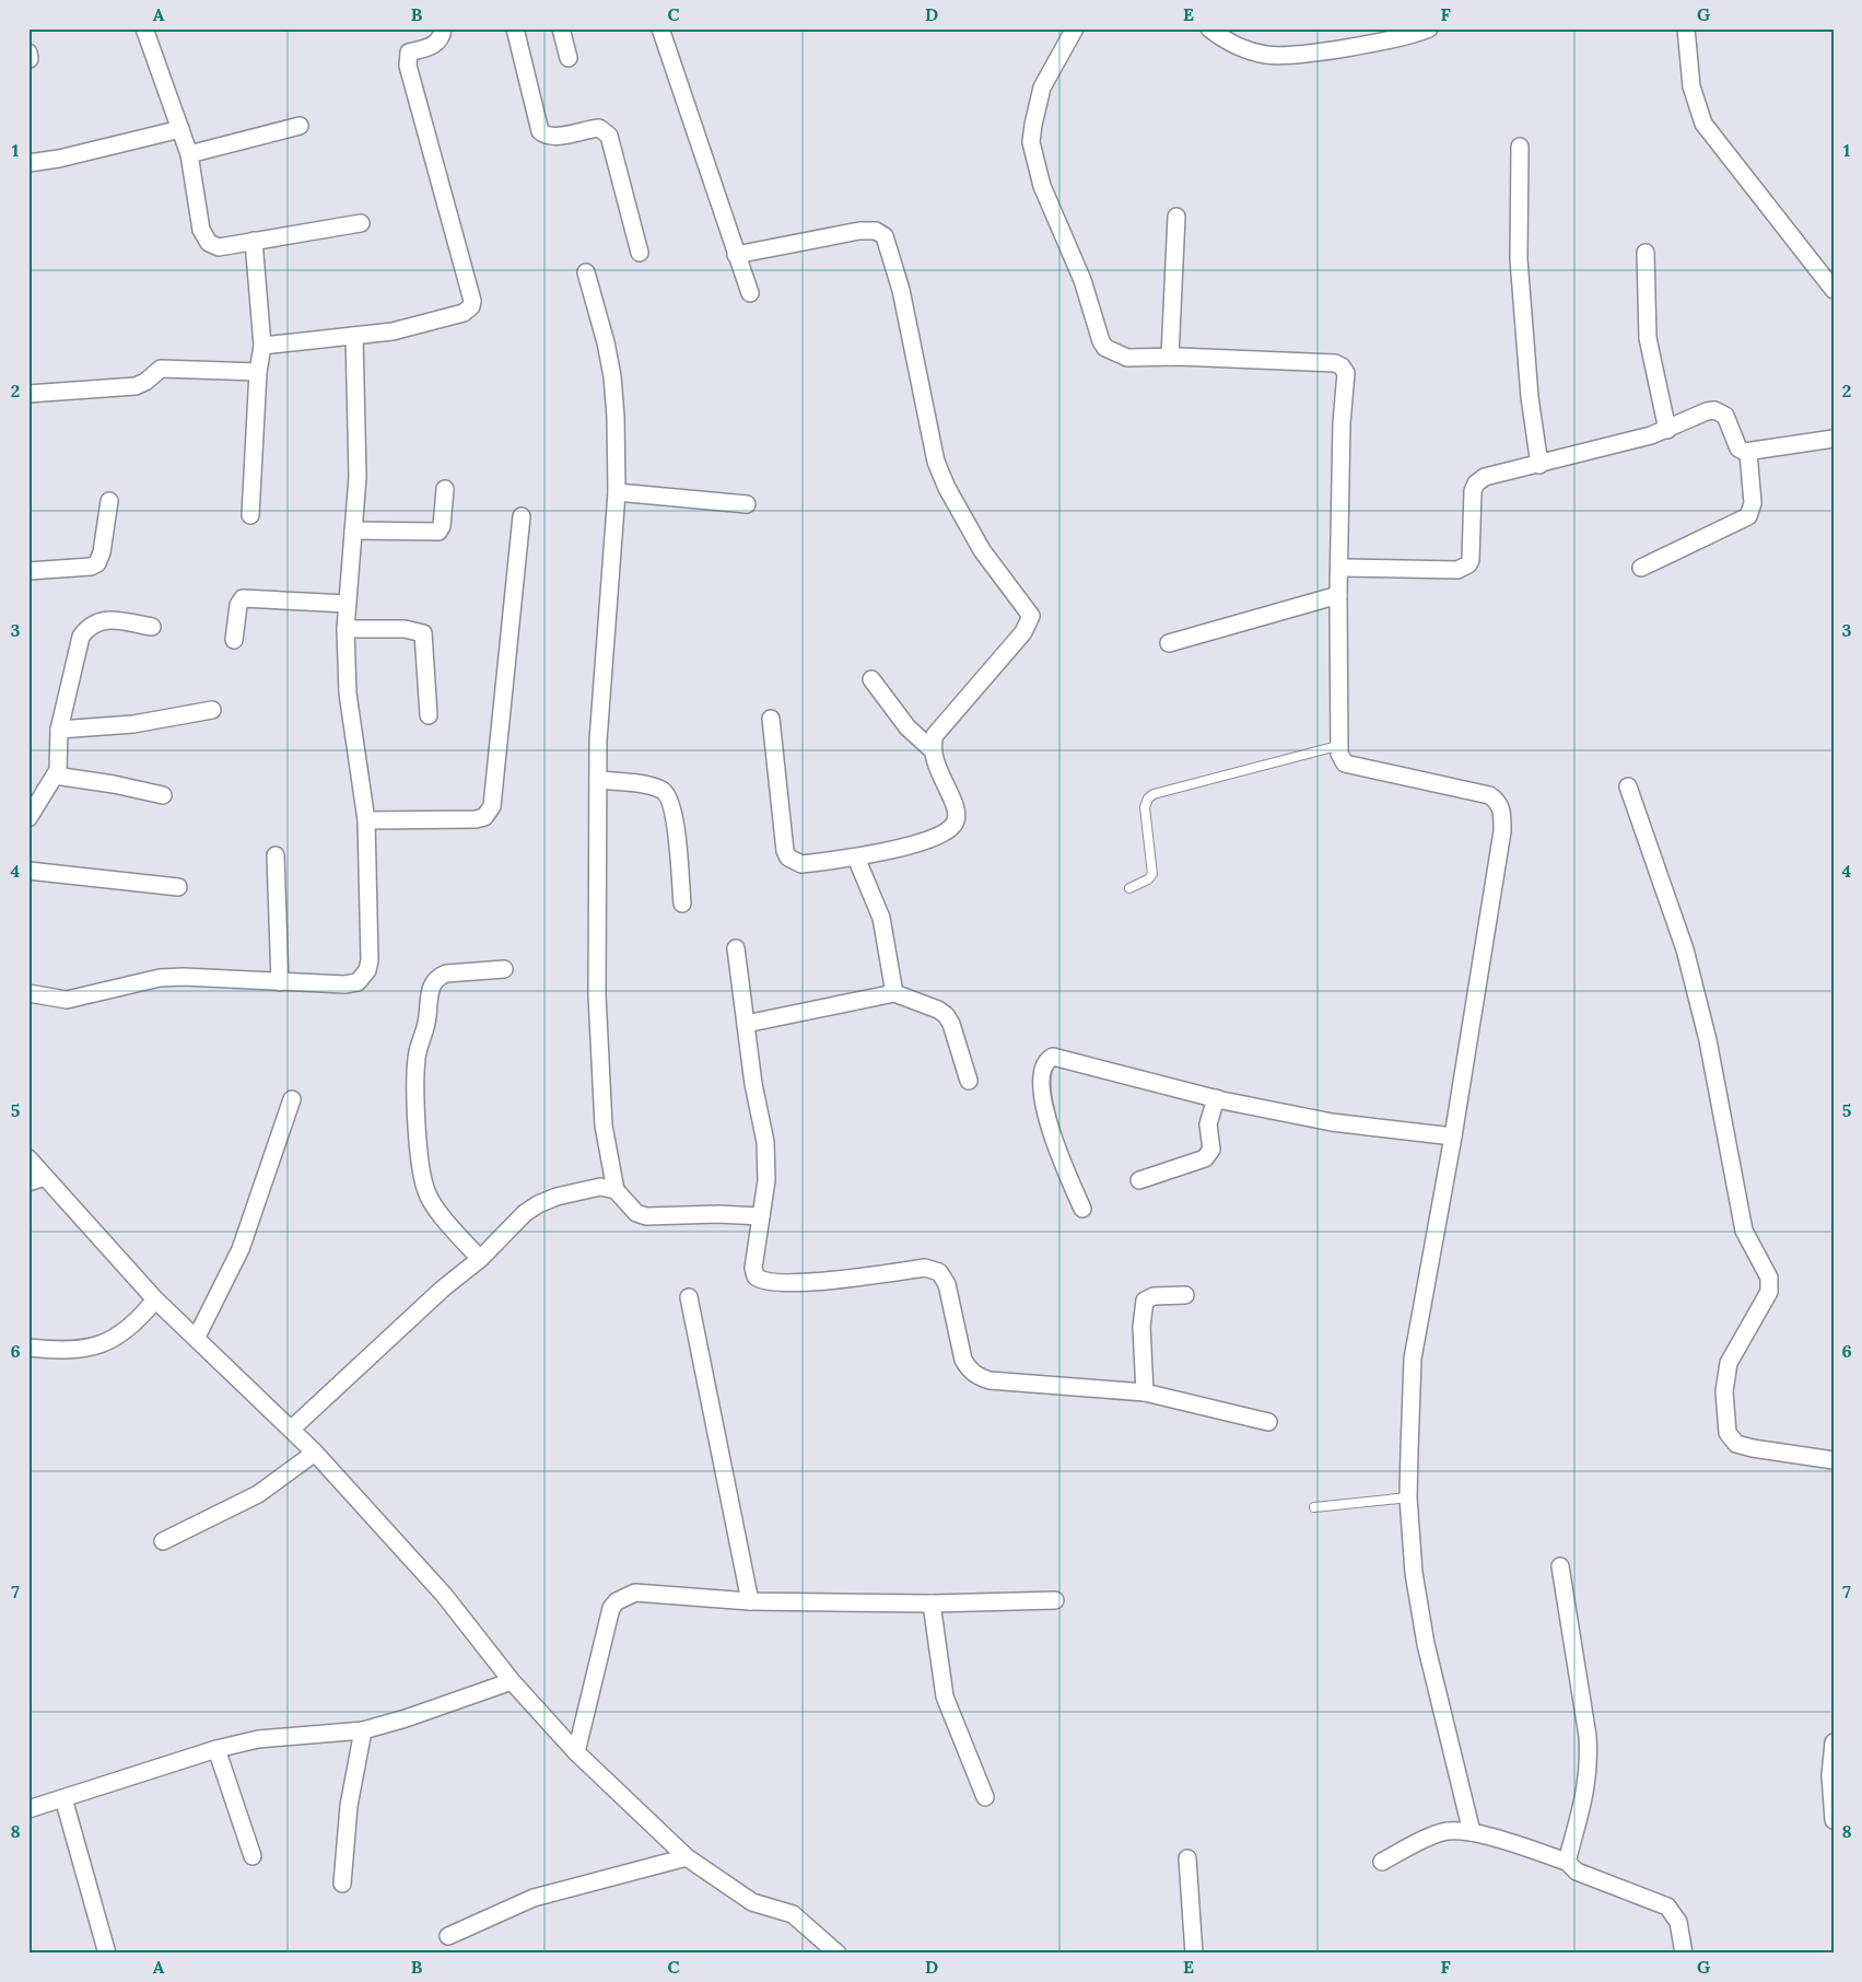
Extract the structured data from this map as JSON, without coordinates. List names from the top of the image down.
{
  "grid": {
    "columns": [
      "A",
      "B",
      "C",
      "D",
      "E",
      "F",
      "G"
    ],
    "rows": [
      "1",
      "2",
      "3",
      "4",
      "5",
      "6",
      "7",
      "8"
    ]
  }
}
